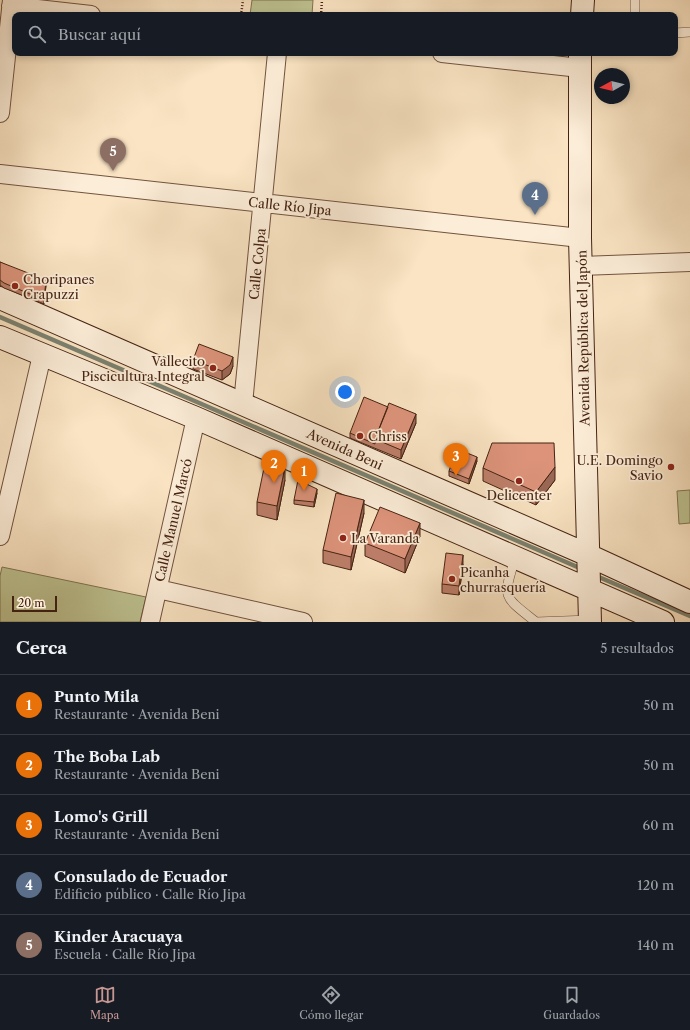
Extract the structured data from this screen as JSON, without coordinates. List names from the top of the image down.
{
  "streets": {
    "street": [
      "Calle Río Jipa",
      "Calle Colpa",
      "Avenida República del Japón",
      "Avenida Beni",
      "Calle Manuel Marcó"
    ]
  },
  "crossings": [
    ["Calle Río Jipa", "Calle Colpa"],
    ["Calle Río Jipa", "Avenida República del Japón"],
    ["Calle Colpa", "Avenida Beni"],
    ["Avenida República del Japón", "Avenida Beni"]
  ],
  "places": [
    "Choripanes Crapuzzi",
    "Vallecito Piscicultura Integral",
    "Chriss",
    "U.E. Domingo Savio",
    "Delicenter",
    "La Varanda",
    "Picanha churrasquería"
  ],
  "scale_bar": "20 m",
  "north": "left",
  "page": {
    "search": "Buscar aquí",
    "pins": [
      "5",
      "4",
      "3",
      "2",
      "1"
    ],
    "scale": "20 m",
    "heading": ["Cerca", "5 resultados"],
    "list": [
      {
        "mark": "1",
        "name": "Punto Mila",
        "note": "Restaurante · Avenida Beni",
        "value": "50 m"
      },
      {
        "mark": "2",
        "name": "The Boba Lab",
        "note": "Restaurante · Avenida Beni",
        "value": "50 m"
      },
      {
        "mark": "3",
        "name": "Lomo's Grill",
        "note": "Restaurante · Avenida Beni",
        "value": "60 m"
      },
      {
        "mark": "4",
        "name": "Consulado de Ecuador",
        "note": "Edificio público · Calle Río Jipa",
        "value": "120 m"
      },
      {
        "mark": "5",
        "name": "Kinder Aracuaya",
        "note": "Escuela · Calle Río Jipa",
        "value": "140 m"
      }
    ],
    "nav": ["Mapa", "Cómo llegar", "Guardados"]
  }
}
